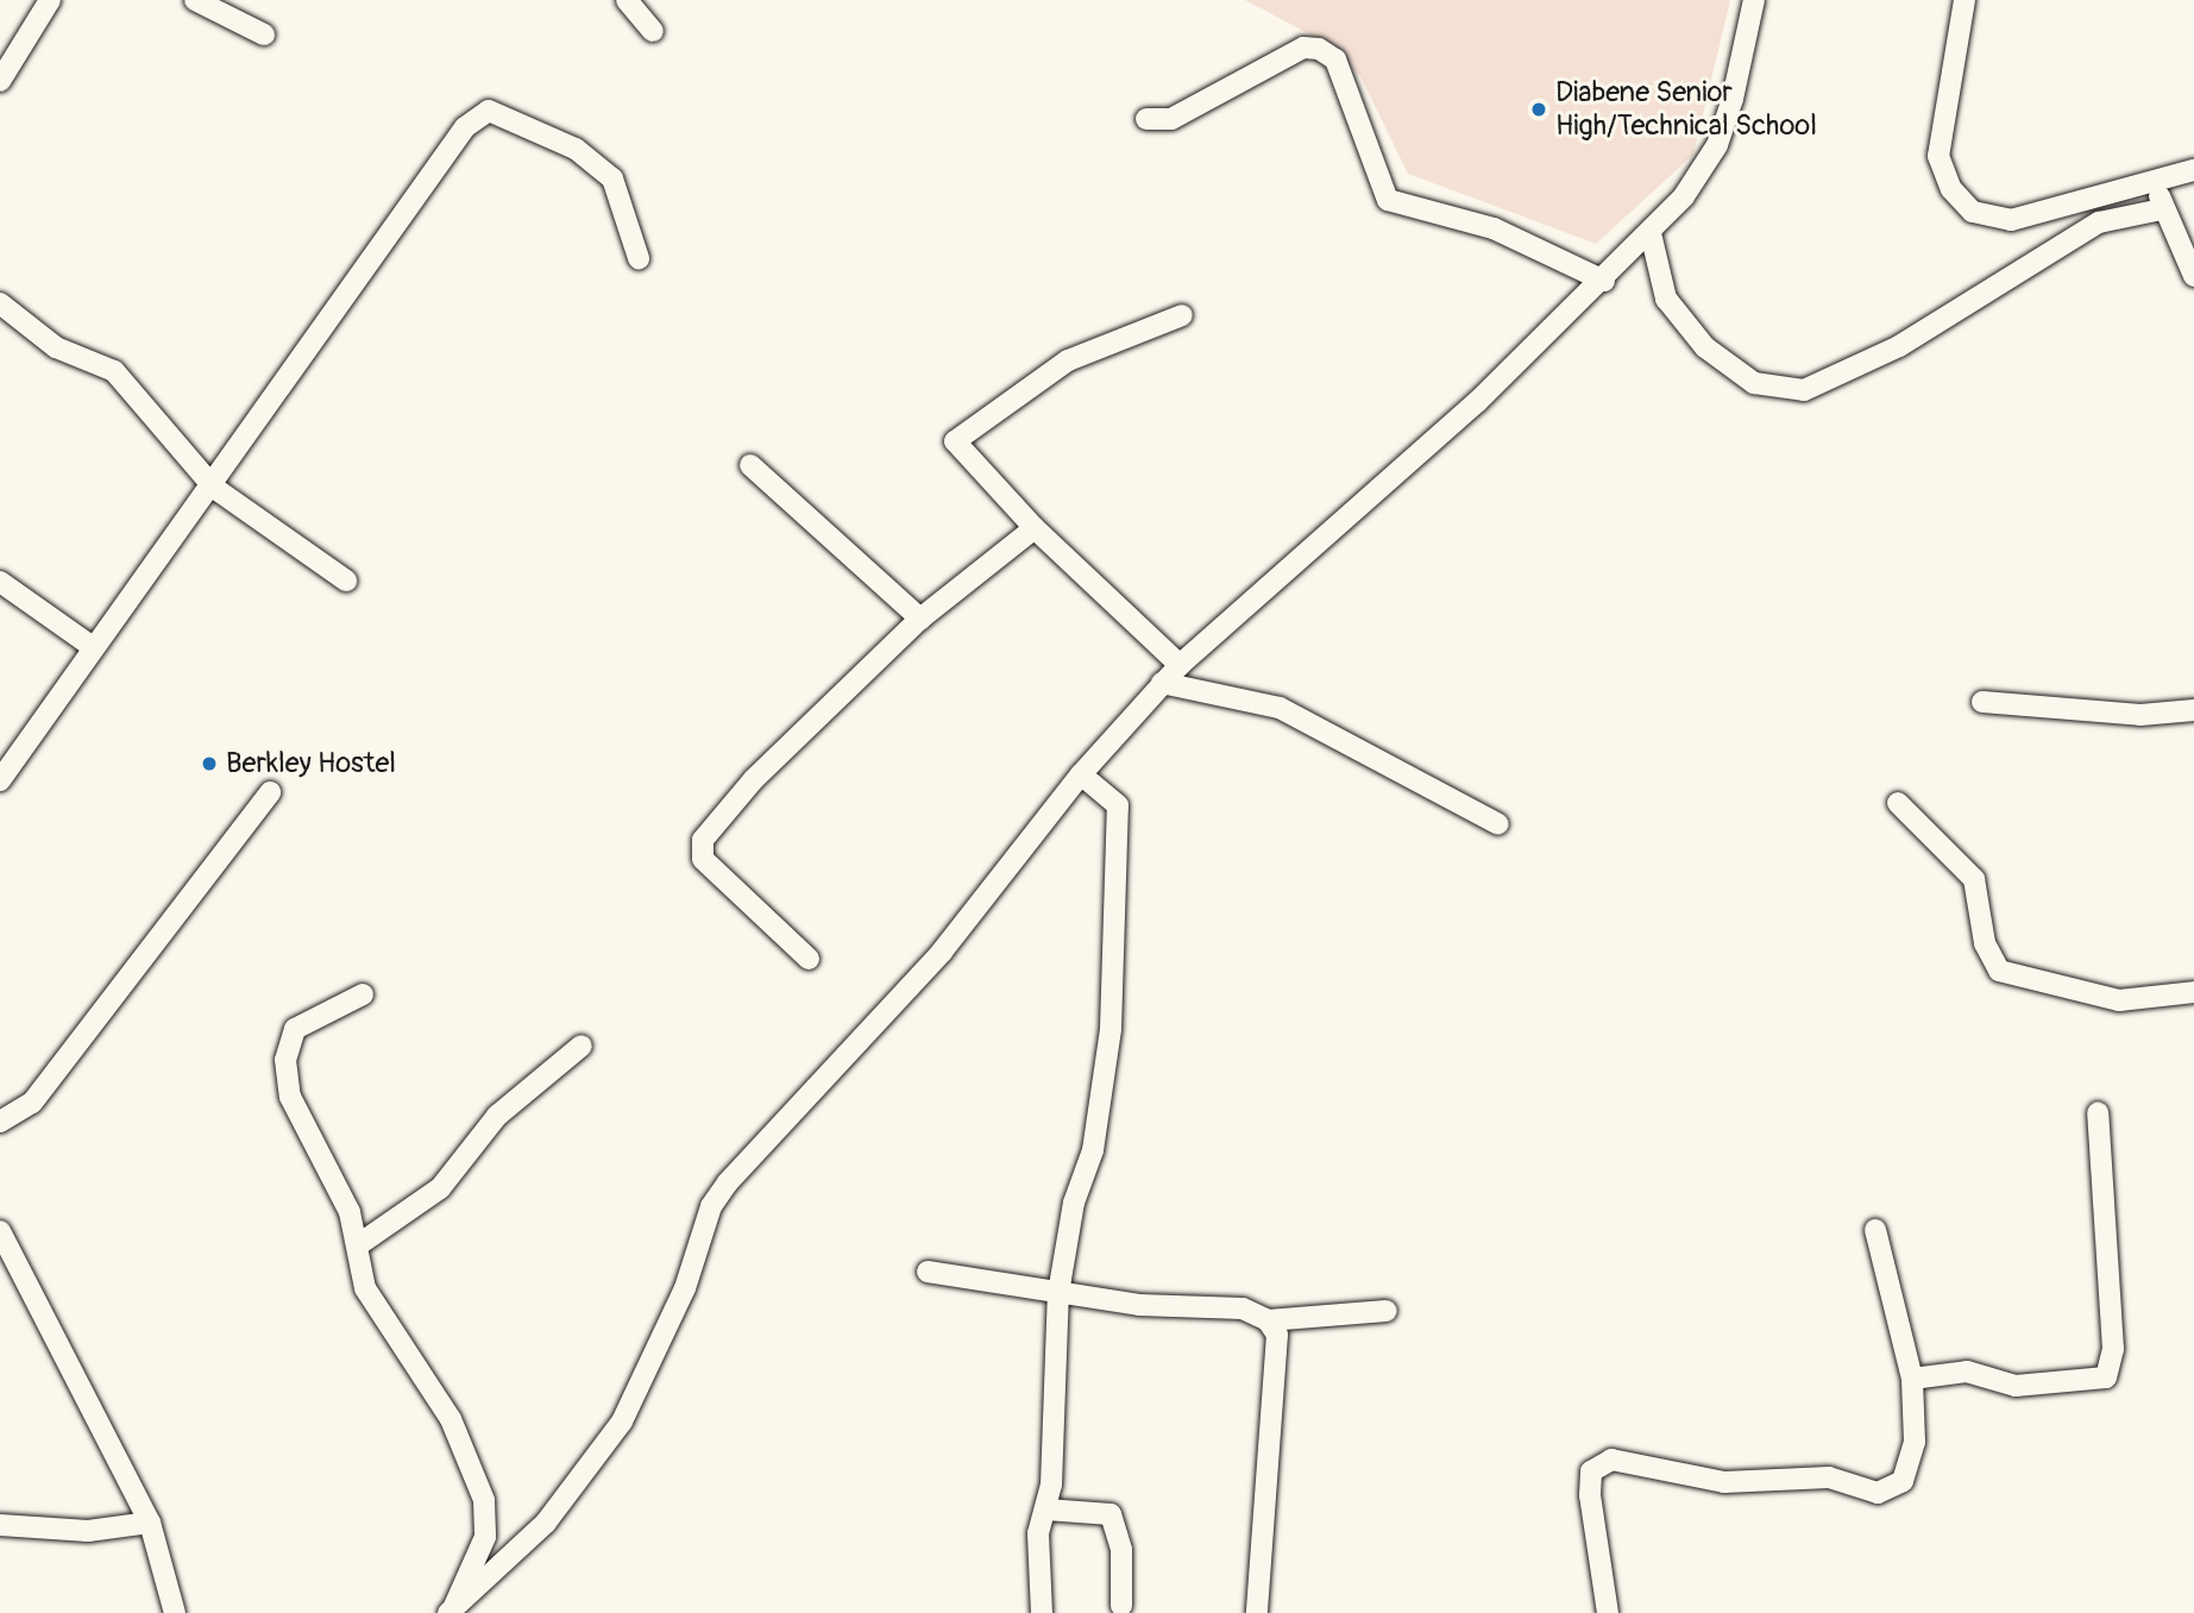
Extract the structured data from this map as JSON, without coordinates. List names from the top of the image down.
{
  "places": ["Diabene Senior High/Technical School", "Berkley Hostel"]
}
